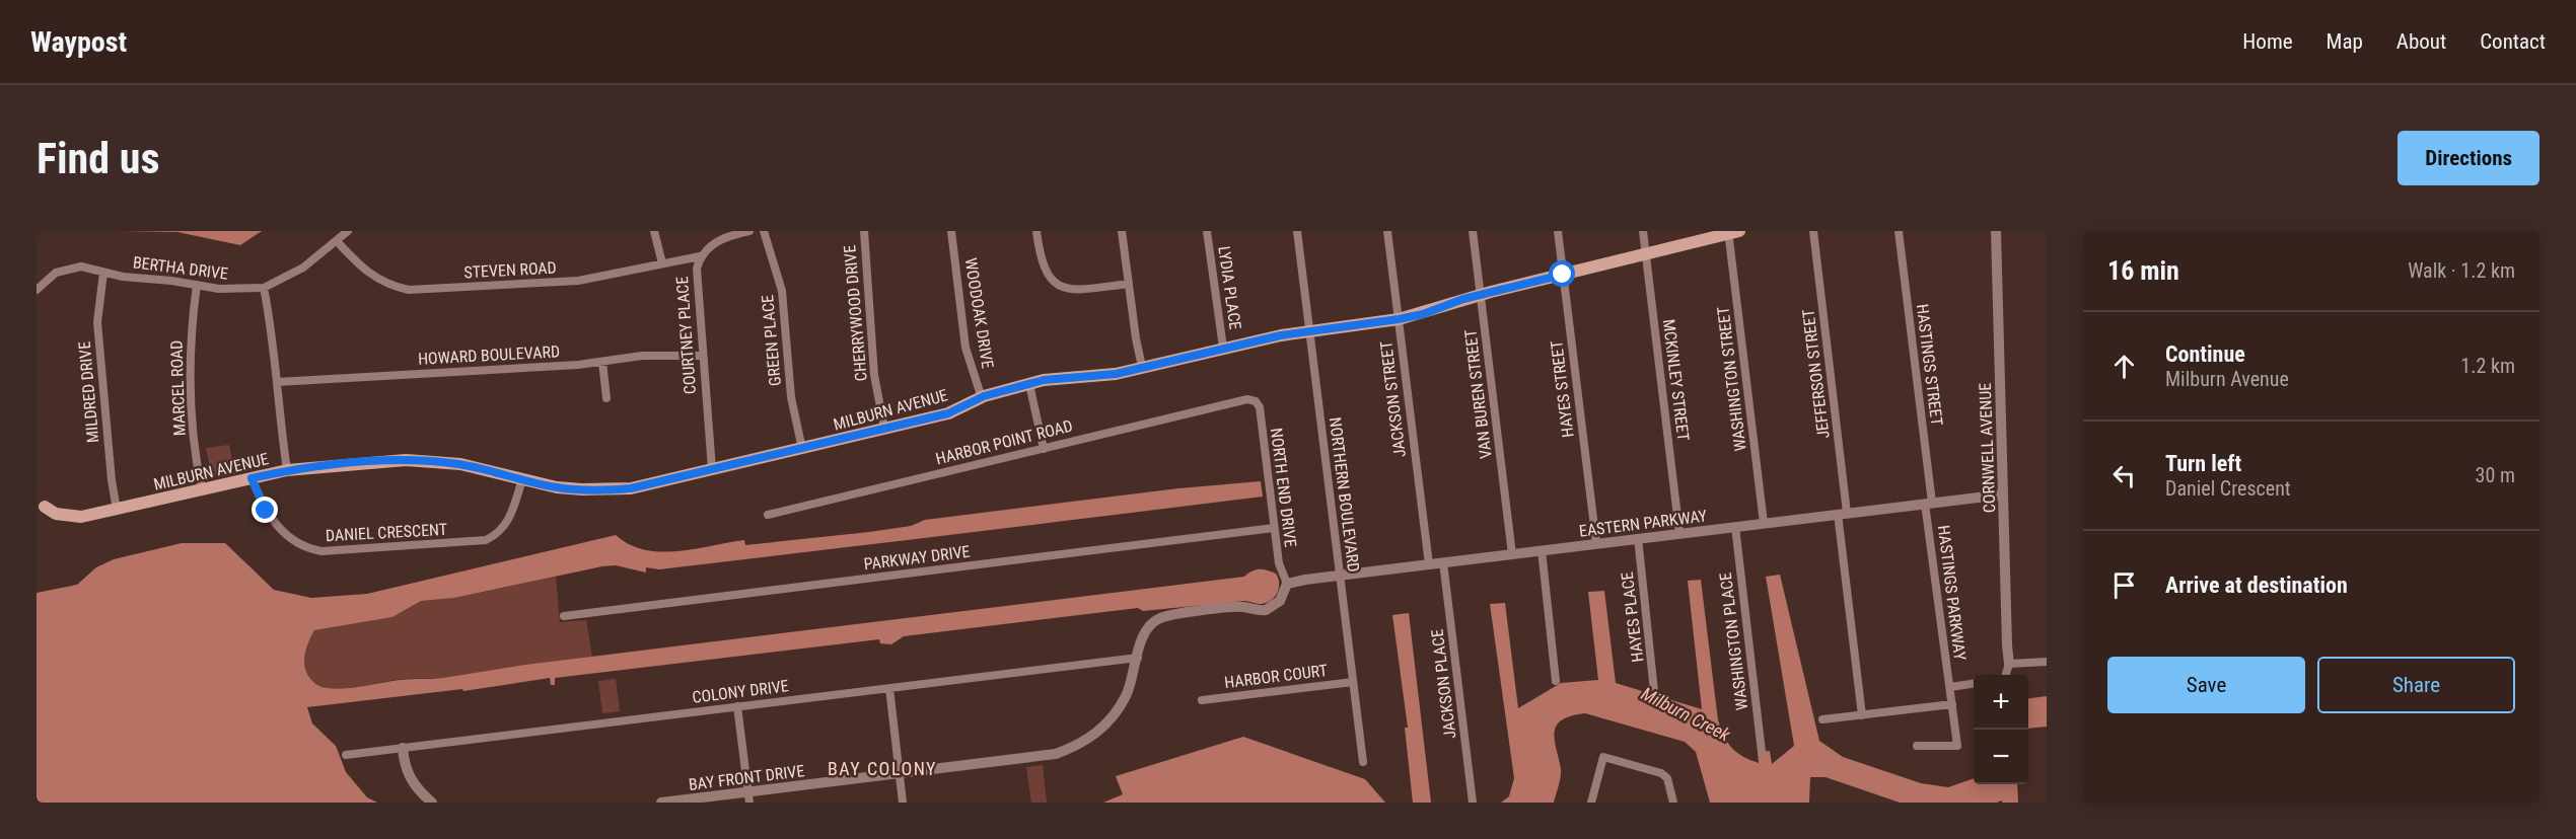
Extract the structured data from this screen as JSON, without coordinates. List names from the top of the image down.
{
  "streets": {
    "main road": ["MILBURN AVENUE"],
    "street": [
      "BERTHA DRIVE",
      "STEVEN ROAD",
      "LYDIA PLACE",
      "CHERRYWOOD DRIVE",
      "WOODOAK DRIVE",
      "COURTNEY PLACE",
      "GREEN PLACE",
      "HOWARD BOULEVARD",
      "HASTINGS STREET",
      "JEFFERSON STREET",
      "WASHINGTON STREET",
      "MCKINLEY STREET",
      "MARCEL ROAD",
      "HAYES STREET",
      "MILDRED DRIVE",
      "VAN BUREN STREET",
      "JACKSON STREET",
      "HARBOR POINT ROAD",
      "CORNWELL AVENUE",
      "NORTH END DRIVE",
      "NORTHERN BOULEVARD",
      "EASTERN PARKWAY",
      "DANIEL CRESCENT",
      "PARKWAY DRIVE",
      "HASTINGS PARKWAY",
      "HAYES PLACE",
      "WASHINGTON PLACE",
      "HARBOR COURT",
      "JACKSON PLACE",
      "COLONY DRIVE",
      "BAY FRONT DRIVE"
    ]
  },
  "crossings": [
    ["BERTHA DRIVE", "STEVEN ROAD"],
    ["BERTHA DRIVE", "MARCEL ROAD"],
    ["BERTHA DRIVE", "MILDRED DRIVE"],
    ["STEVEN ROAD", "COURTNEY PLACE"],
    ["LYDIA PLACE", "MILBURN AVENUE"],
    ["CHERRYWOOD DRIVE", "MILBURN AVENUE"],
    ["WOODOAK DRIVE", "MILBURN AVENUE"],
    ["COURTNEY PLACE", "HOWARD BOULEVARD"],
    ["COURTNEY PLACE", "MILBURN AVENUE"],
    ["GREEN PLACE", "MILBURN AVENUE"],
    ["HASTINGS STREET", "EASTERN PARKWAY"],
    ["HASTINGS STREET", "HASTINGS PARKWAY"],
    ["JEFFERSON STREET", "EASTERN PARKWAY"],
    ["WASHINGTON STREET", "MILBURN AVENUE"],
    ["WASHINGTON STREET", "EASTERN PARKWAY"],
    ["MCKINLEY STREET", "MILBURN AVENUE"],
    ["MCKINLEY STREET", "EASTERN PARKWAY"],
    ["MARCEL ROAD", "MILBURN AVENUE"],
    ["HAYES STREET", "MILBURN AVENUE"],
    ["HAYES STREET", "EASTERN PARKWAY"],
    ["MILDRED DRIVE", "MILBURN AVENUE"],
    ["VAN BUREN STREET", "MILBURN AVENUE"],
    ["VAN BUREN STREET", "EASTERN PARKWAY"],
    ["JACKSON STREET", "MILBURN AVENUE"],
    ["JACKSON STREET", "EASTERN PARKWAY"],
    ["MILBURN AVENUE", "NORTHERN BOULEVARD"],
    ["MILBURN AVENUE", "DANIEL CRESCENT"],
    ["HARBOR POINT ROAD", "NORTH END DRIVE"],
    ["CORNWELL AVENUE", "EASTERN PARKWAY"],
    ["NORTH END DRIVE", "EASTERN PARKWAY"],
    ["NORTH END DRIVE", "PARKWAY DRIVE"],
    ["NORTH END DRIVE", "BAY FRONT DRIVE"],
    ["NORTHERN BOULEVARD", "EASTERN PARKWAY"],
    ["NORTHERN BOULEVARD", "HARBOR COURT"],
    ["EASTERN PARKWAY", "HASTINGS PARKWAY"],
    ["EASTERN PARKWAY", "HAYES PLACE"],
    ["EASTERN PARKWAY", "WASHINGTON PLACE"],
    ["EASTERN PARKWAY", "JACKSON PLACE"],
    ["EASTERN PARKWAY", "BAY FRONT DRIVE"],
    ["COLONY DRIVE", "BAY FRONT DRIVE"]
  ],
  "districts": ["BAY COLONY"],
  "water": ["Milburn Creek"],
  "page": {
    "header": "Waypost",
    "nav": [
      "Home",
      "Map",
      "About",
      "Contact"
    ],
    "buttons": [
      "Directions",
      ["Save", "Share"]
    ],
    "title": "Find us",
    "heading": ["16 min", "Walk · 1.2 km"],
    "list": [
      ["Continue", "Milburn Avenue", "1.2 km"],
      ["Turn left", "Daniel Crescent", "30 m"],
      "Arrive at destination"
    ],
    "map_buttons": ["+", "−"]
  }
}
